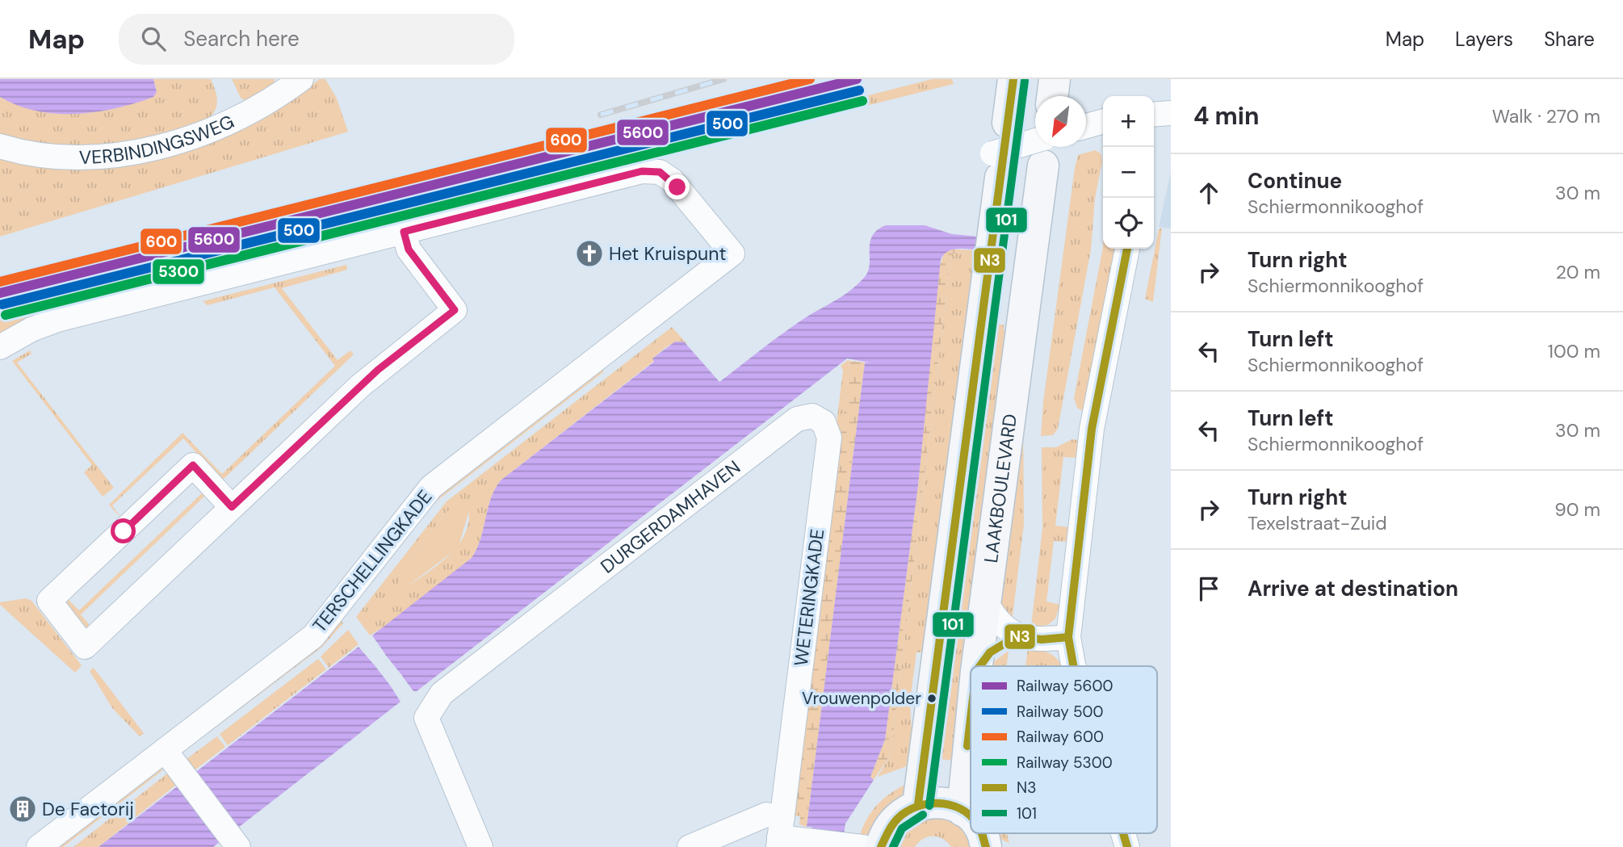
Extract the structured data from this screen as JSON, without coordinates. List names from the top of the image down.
{
  "streets": {
    "main road": ["LAAKBOULEVARD"],
    "street": [
      "VERBINDINGSWEG",
      "DURGERDAMHAVEN",
      "TERSCHELLINGKADE",
      "WETERINGKADE"
    ]
  },
  "crossings": [
    ["DURGERDAMHAVEN", "WETERINGKADE"]
  ],
  "places": {
    "church": ["Het Kruispunt"],
    "other": ["Vrouwenpolder"],
    "building": ["De Factorij"]
  },
  "lines": [
    "rail line 5600",
    "rail line 600",
    "transit line N3",
    "transit line 101",
    "rail line 500",
    "rail line 5300"
  ],
  "legend": [
    "Railway 5600",
    "Railway 500",
    "Railway 600",
    "Railway 5300",
    "N3",
    "101"
  ],
  "north": "bottom left",
  "page": {
    "header": "Map",
    "search": "Search here",
    "nav": ["Map", "Layers", "Share"],
    "heading": ["4 min", "Walk · 270 m"],
    "map_buttons": ["+", "−"],
    "list": [
      ["Continue", "Schiermonnikooghof", "30 m"],
      ["Turn right", "Schiermonnikooghof", "20 m"],
      ["Turn left", "Schiermonnikooghof", "100 m"],
      ["Turn left", "Schiermonnikooghof", "30 m"],
      ["Turn right", "Texelstraat-Zuid", "90 m"],
      "Arrive at destination"
    ]
  }
}
